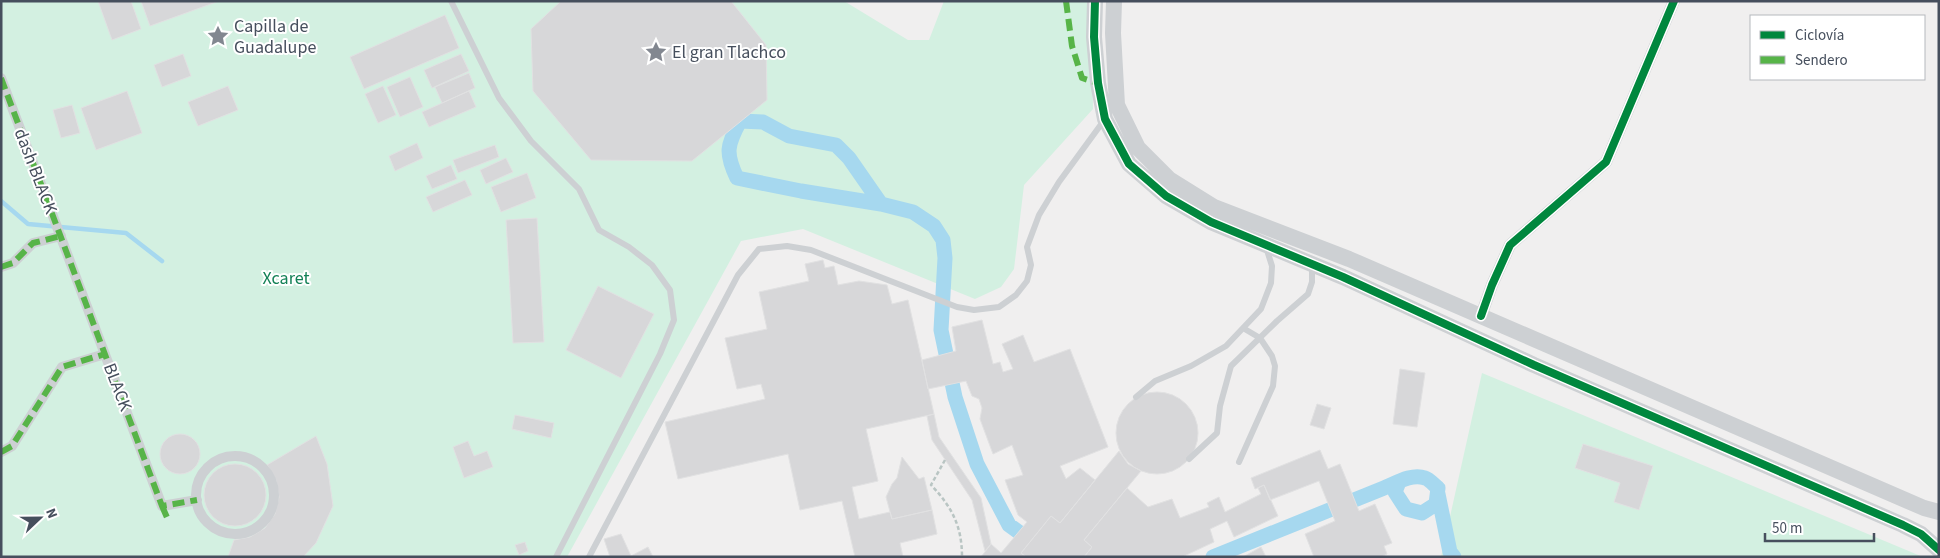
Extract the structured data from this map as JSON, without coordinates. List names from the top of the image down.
{
  "streets": {
    "street": ["dash BLACK", "BLACK"]
  },
  "crossings": [
    ["dash BLACK", "BLACK"]
  ],
  "parks": ["Xcaret"],
  "places": {
    "place": ["Capilla de Guadalupe", "El gran Tlachco"]
  },
  "legend": ["Ciclovía", "Sendero"],
  "scale_bar": "50 m",
  "north": "right"
}
